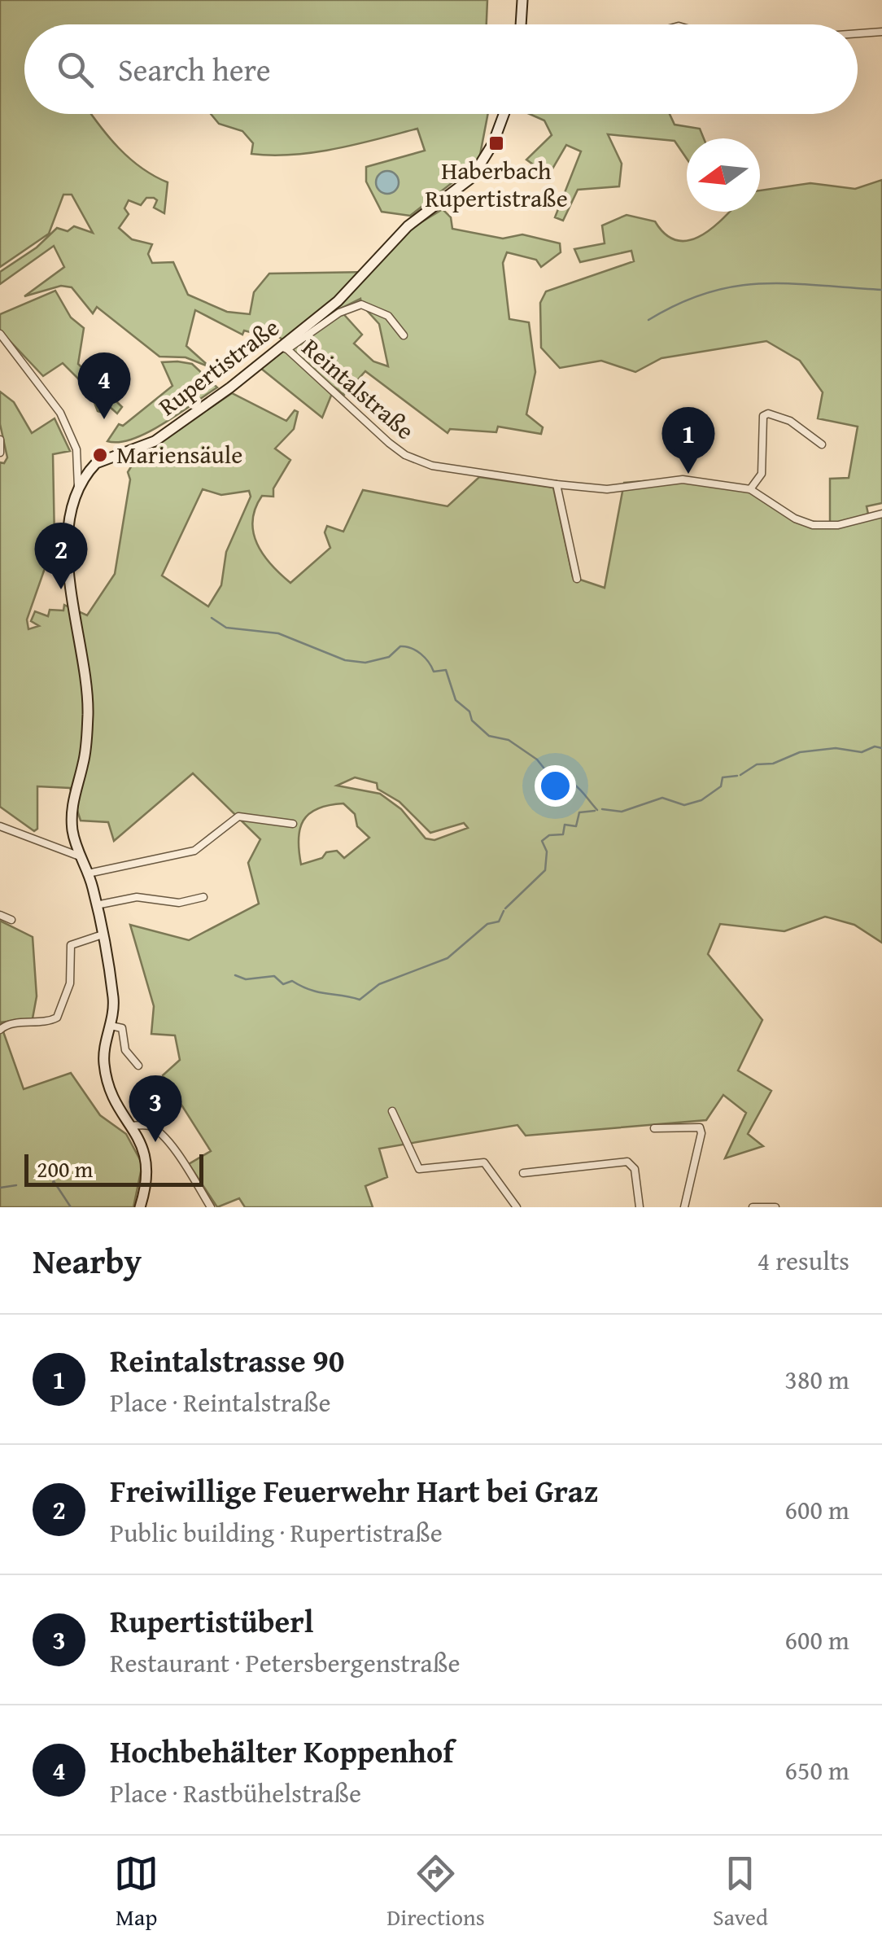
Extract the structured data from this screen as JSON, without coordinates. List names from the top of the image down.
{
  "streets": {
    "main road": ["Rupertistraße"],
    "street": ["Reintalstraße"]
  },
  "crossings": [
    ["Rupertistraße", "Reintalstraße"]
  ],
  "places": {
    "transit": ["Haberbach Rupertistraße"],
    "other": ["Mariensäule"]
  },
  "scale_bar": "200 m",
  "north": "left",
  "page": {
    "search": "Search here",
    "pins": [
      "4",
      "1",
      "2",
      "3"
    ],
    "scale": "200 m",
    "heading": ["Nearby", "4 results"],
    "list": [
      {
        "mark": "1",
        "name": "Reintalstrasse 90",
        "note": "Place · Reintalstraße",
        "value": "380 m"
      },
      {
        "mark": "2",
        "name": "Freiwillige Feuerwehr Hart bei Graz",
        "note": "Public building · Rupertistraße",
        "value": "600 m"
      },
      {
        "mark": "3",
        "name": "Rupertistüberl",
        "note": "Restaurant · Petersbergenstraße",
        "value": "600 m"
      },
      {
        "mark": "4",
        "name": "Hochbehälter Koppenhof",
        "note": "Place · Rastbühelstraße",
        "value": "650 m"
      }
    ],
    "nav": ["Map", "Directions", "Saved"]
  }
}
